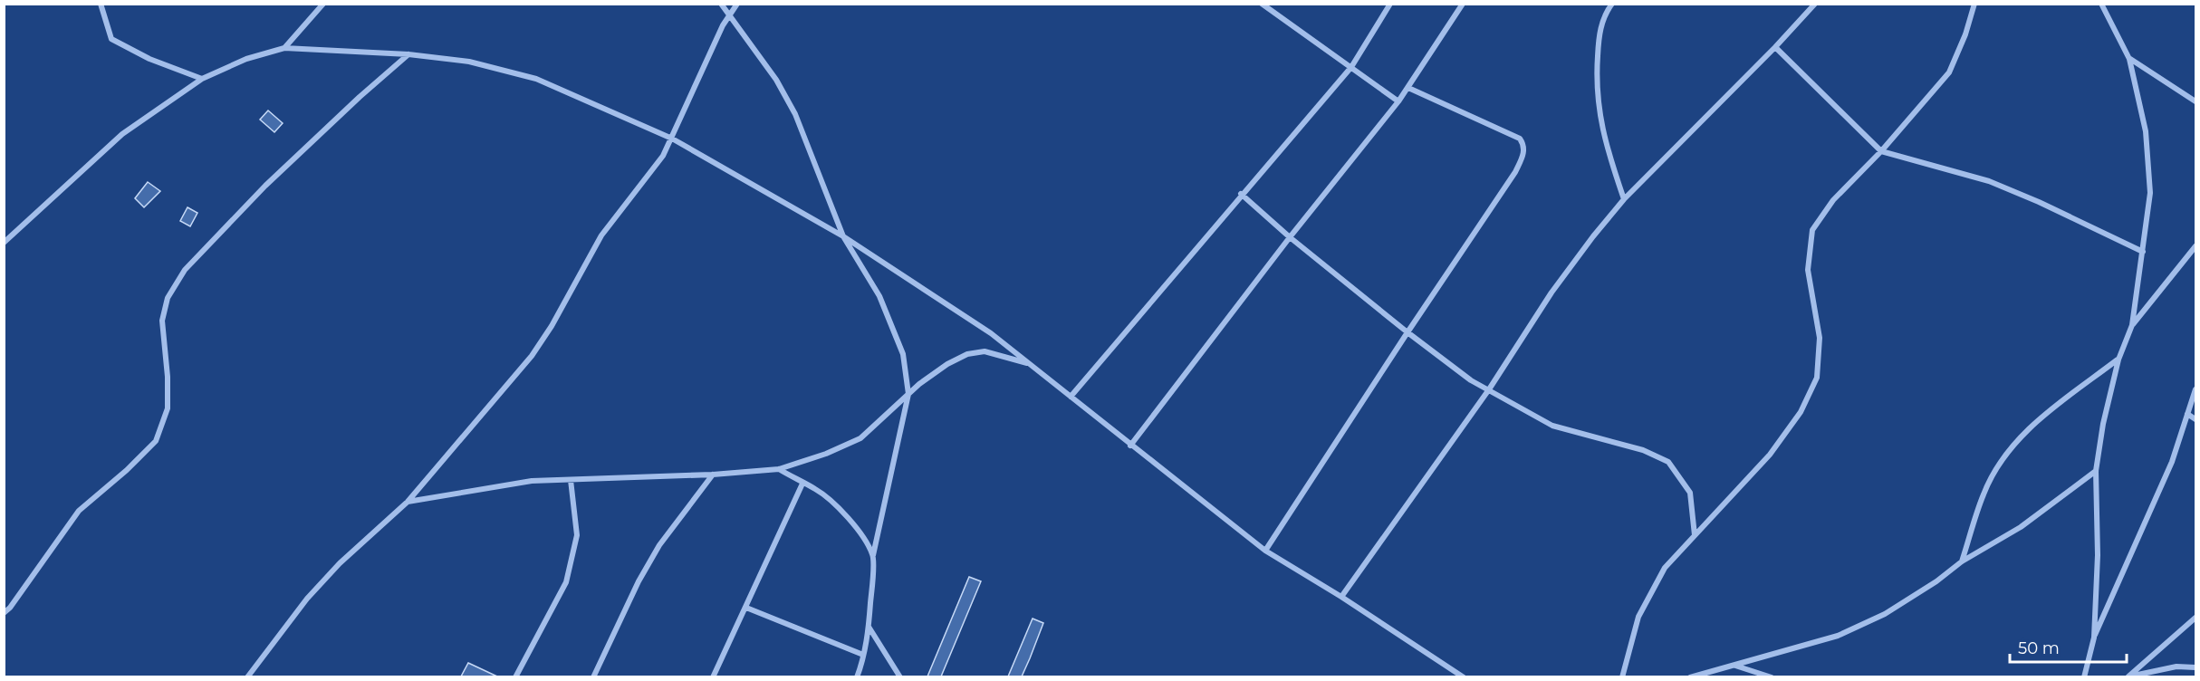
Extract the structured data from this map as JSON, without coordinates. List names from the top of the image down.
{
  "scale_bar": "50 m"
}
